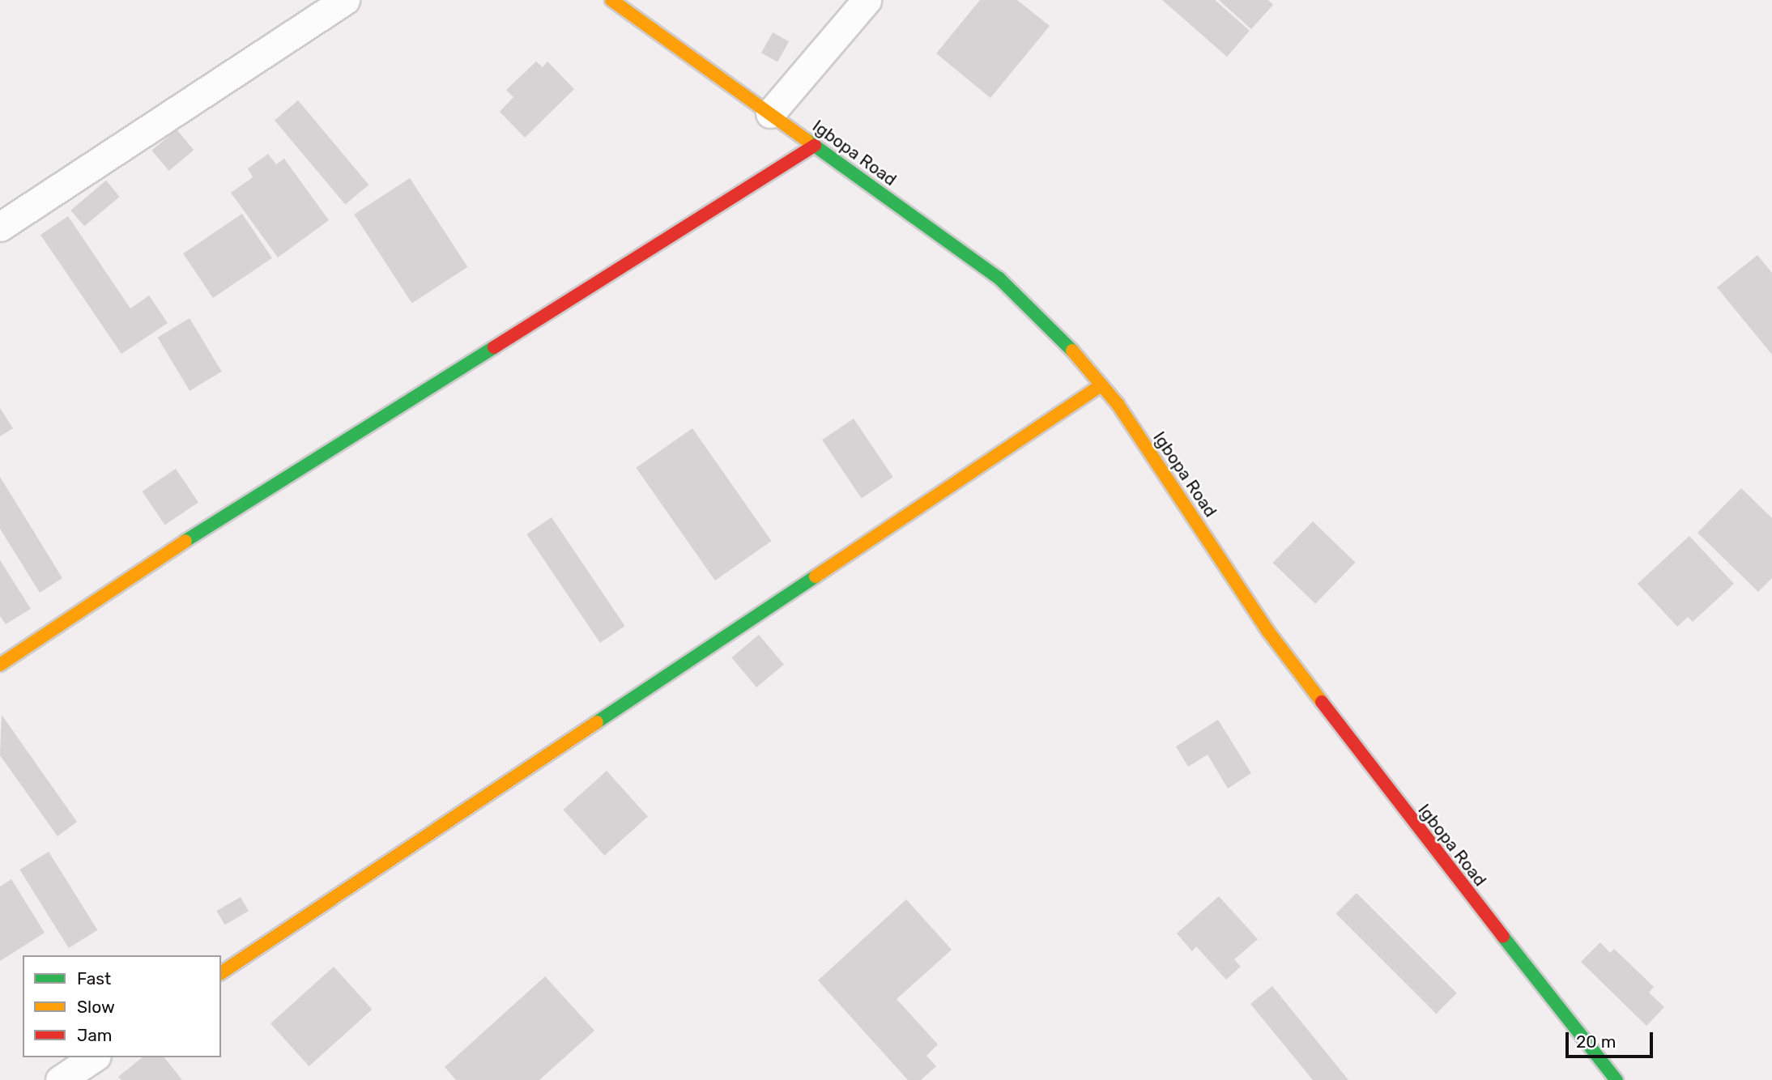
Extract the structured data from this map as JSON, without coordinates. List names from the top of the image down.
{
  "streets": {
    "street": ["Igbopa Road"]
  },
  "legend": ["Fast", "Slow", "Jam"],
  "scale_bar": "20 m"
}
